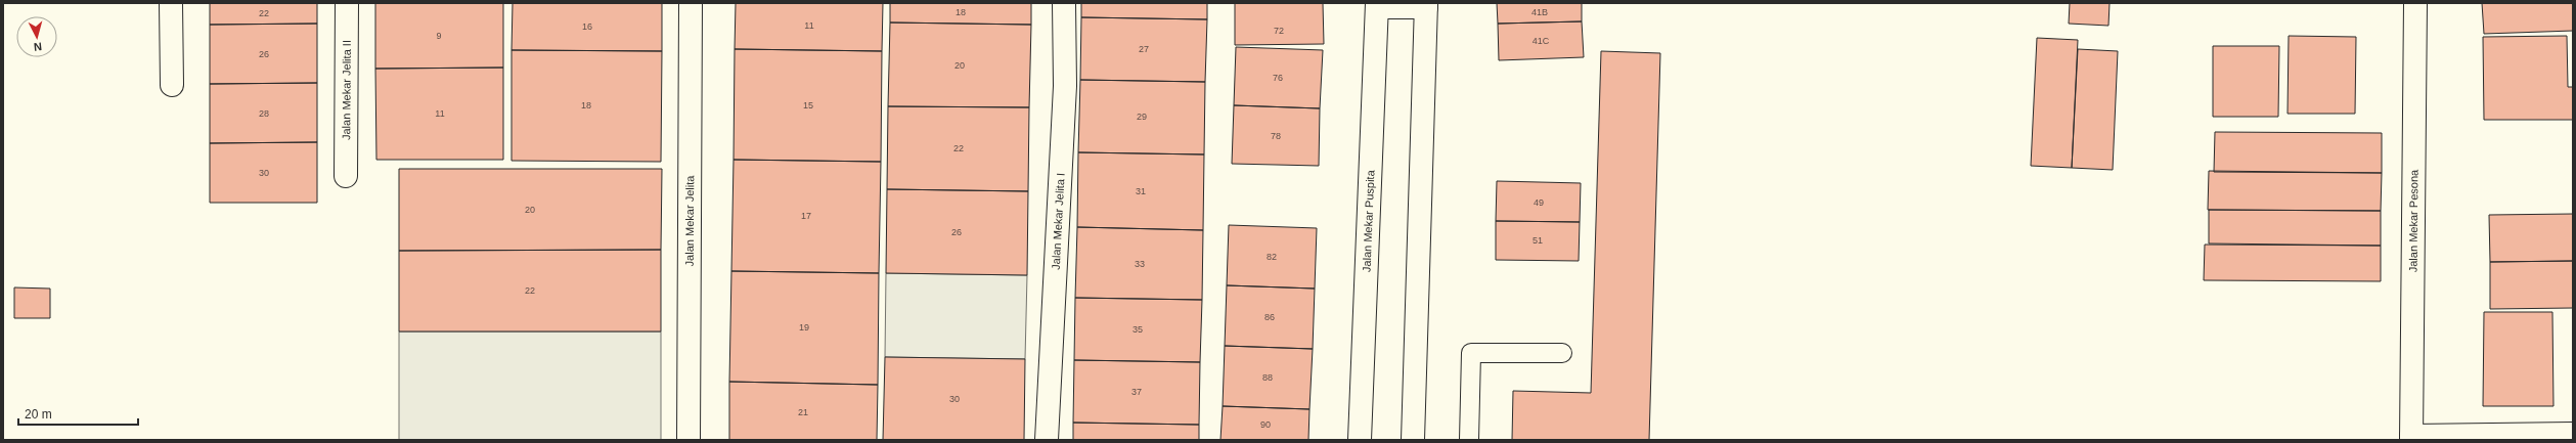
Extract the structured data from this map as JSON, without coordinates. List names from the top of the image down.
{
  "streets": {
    "street": [
      "Jalan Mekar Jelita II",
      "Jalan Mekar Jelita",
      "Jalan Mekar Jelita I",
      "Jalan Mekar Puspita",
      "Jalan Mekar Pesona"
    ]
  },
  "house_numbers": [
    "18",
    "41B",
    "22",
    "11",
    "16",
    "72",
    "9",
    "41C",
    "27",
    "26",
    "20",
    "76",
    "18",
    "15",
    "28",
    "11",
    "29",
    "78",
    "22",
    "30",
    "31",
    "49",
    "20",
    "17",
    "26",
    "51",
    "82",
    "33",
    "22",
    "86",
    "19",
    "35",
    "88",
    "37",
    "30",
    "21",
    "90"
  ],
  "scale_bar": "20 m",
  "north": "bottom"
}
